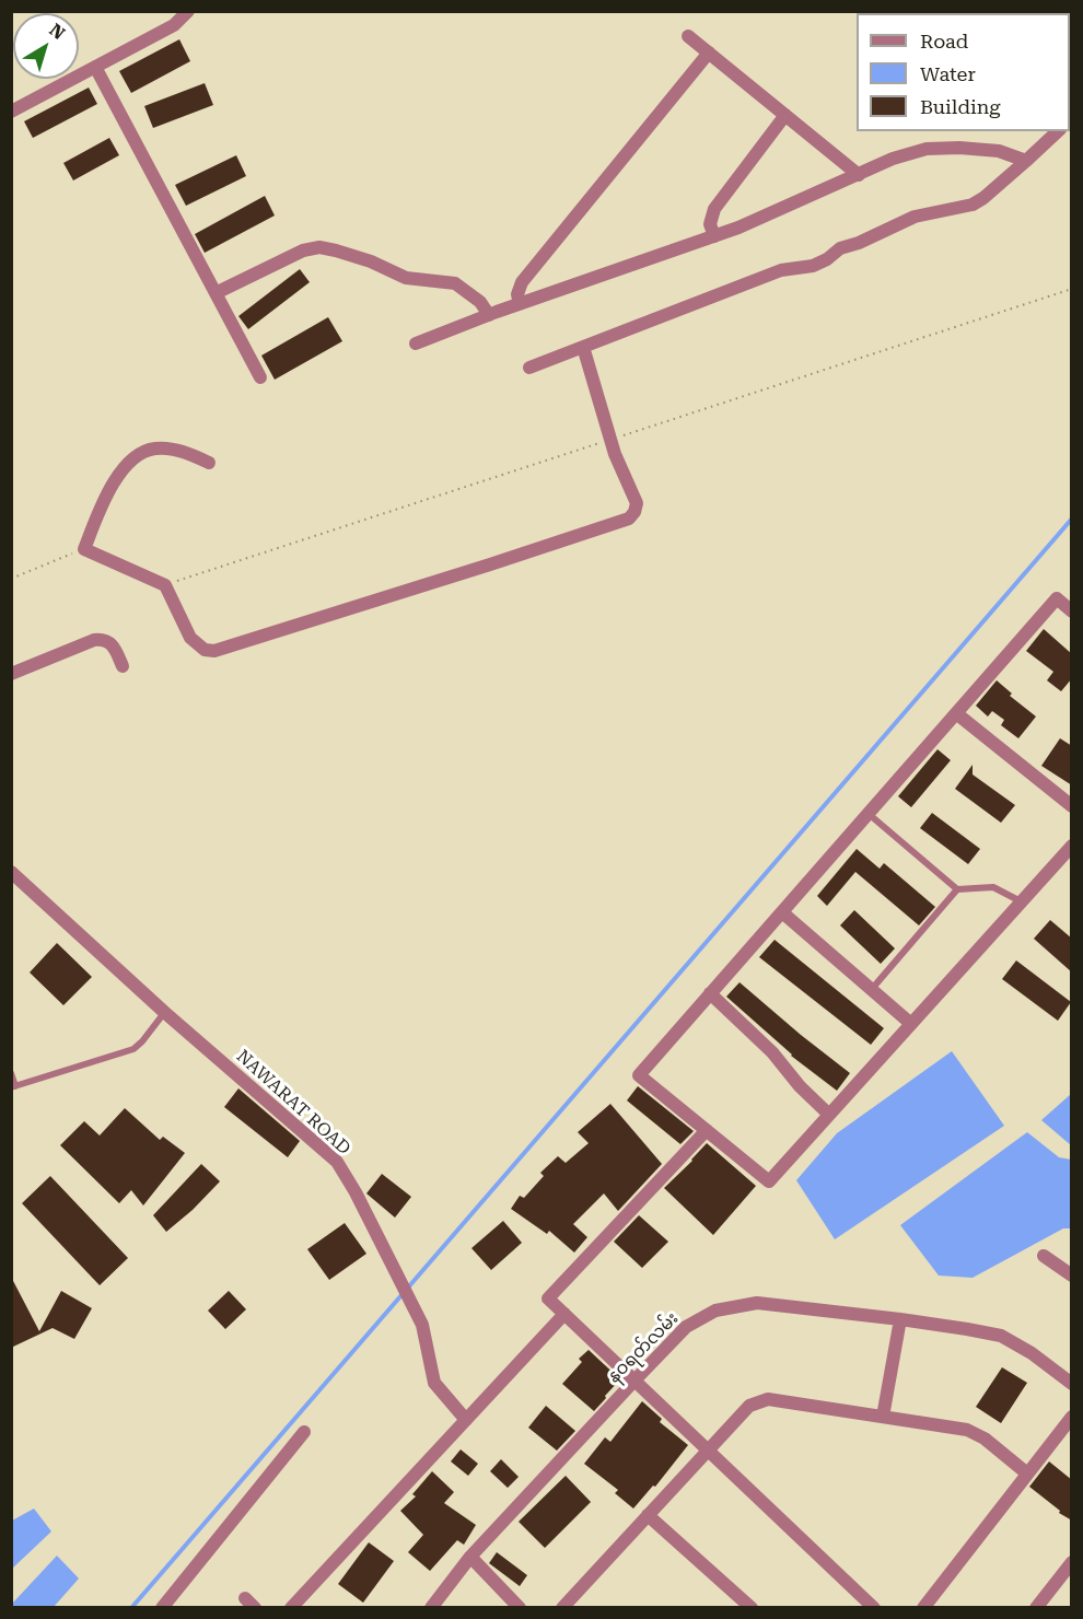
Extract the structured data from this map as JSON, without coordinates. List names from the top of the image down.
{
  "streets": {
    "street": ["NAWARAT ROAD", "နဝရတ်လမ်း"]
  },
  "legend": ["Road", "Water", "Building"],
  "north": "top right"
}
